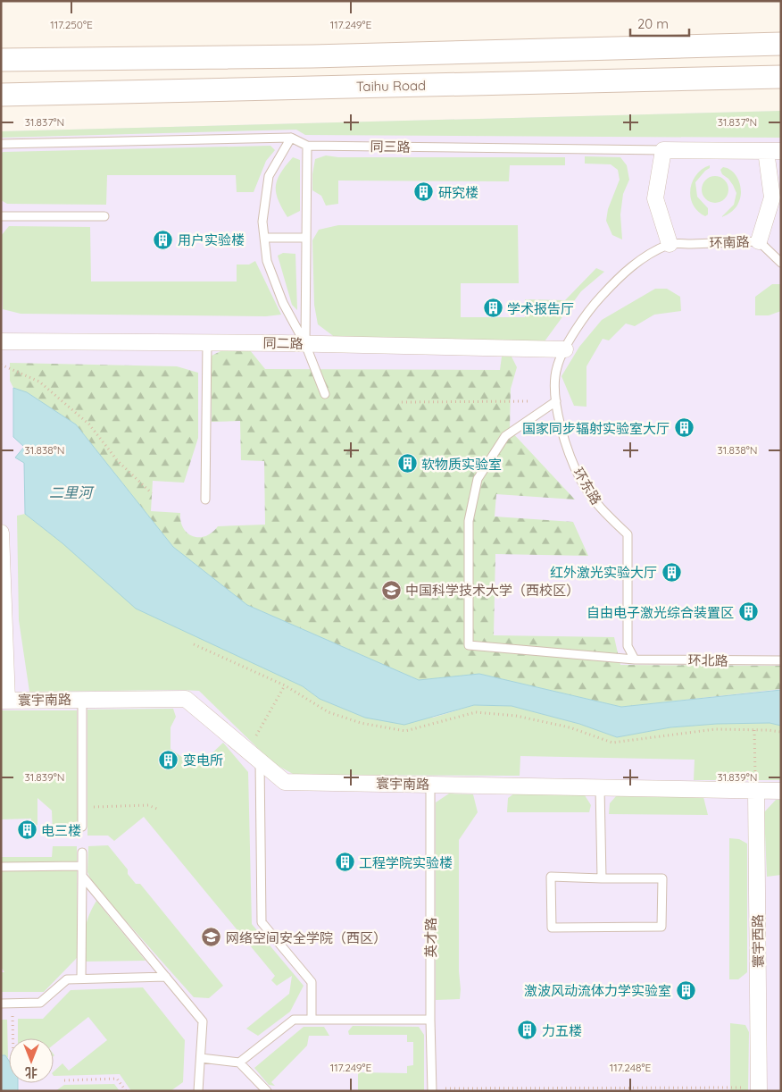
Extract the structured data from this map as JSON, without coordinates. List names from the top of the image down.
{
  "streets": {
    "main road": ["Taihu Road"],
    "street": [
      "同三路",
      "同二路",
      "寰宇南路",
      "寰宇西路"
    ],
    "lane": [
      "环南路",
      "环东路",
      "环北路",
      "英才路"
    ]
  },
  "crossings": [
    ["环南路", "环东路"],
    ["同二路", "环东路"],
    ["环东路", "环北路"],
    ["寰宇南路", "英才路"],
    ["寰宇南路", "寰宇西路"]
  ],
  "water": ["二里河"],
  "places": {
    "building": [
      "研究楼",
      "用户实验楼",
      "学术报告厅",
      "国家同步辐射实验室大厅",
      "软物质实验室",
      "红外激光实验大厅",
      "自由电子激光综合装置区",
      "变电所",
      "电三楼",
      "工程学院实验楼",
      "激波风动流体力学实验室",
      "力五楼"
    ],
    "school or university": ["中国科学技术大学（西校区）", "网络空间安全学院（西区）"]
  },
  "scale_bar": "20 m",
  "north": "bottom",
  "coordinates": [
    "117.250°E",
    "117.249°E",
    "31.837°N",
    "31.838°N",
    "31.839°N",
    "117.248°E"
  ]
}
